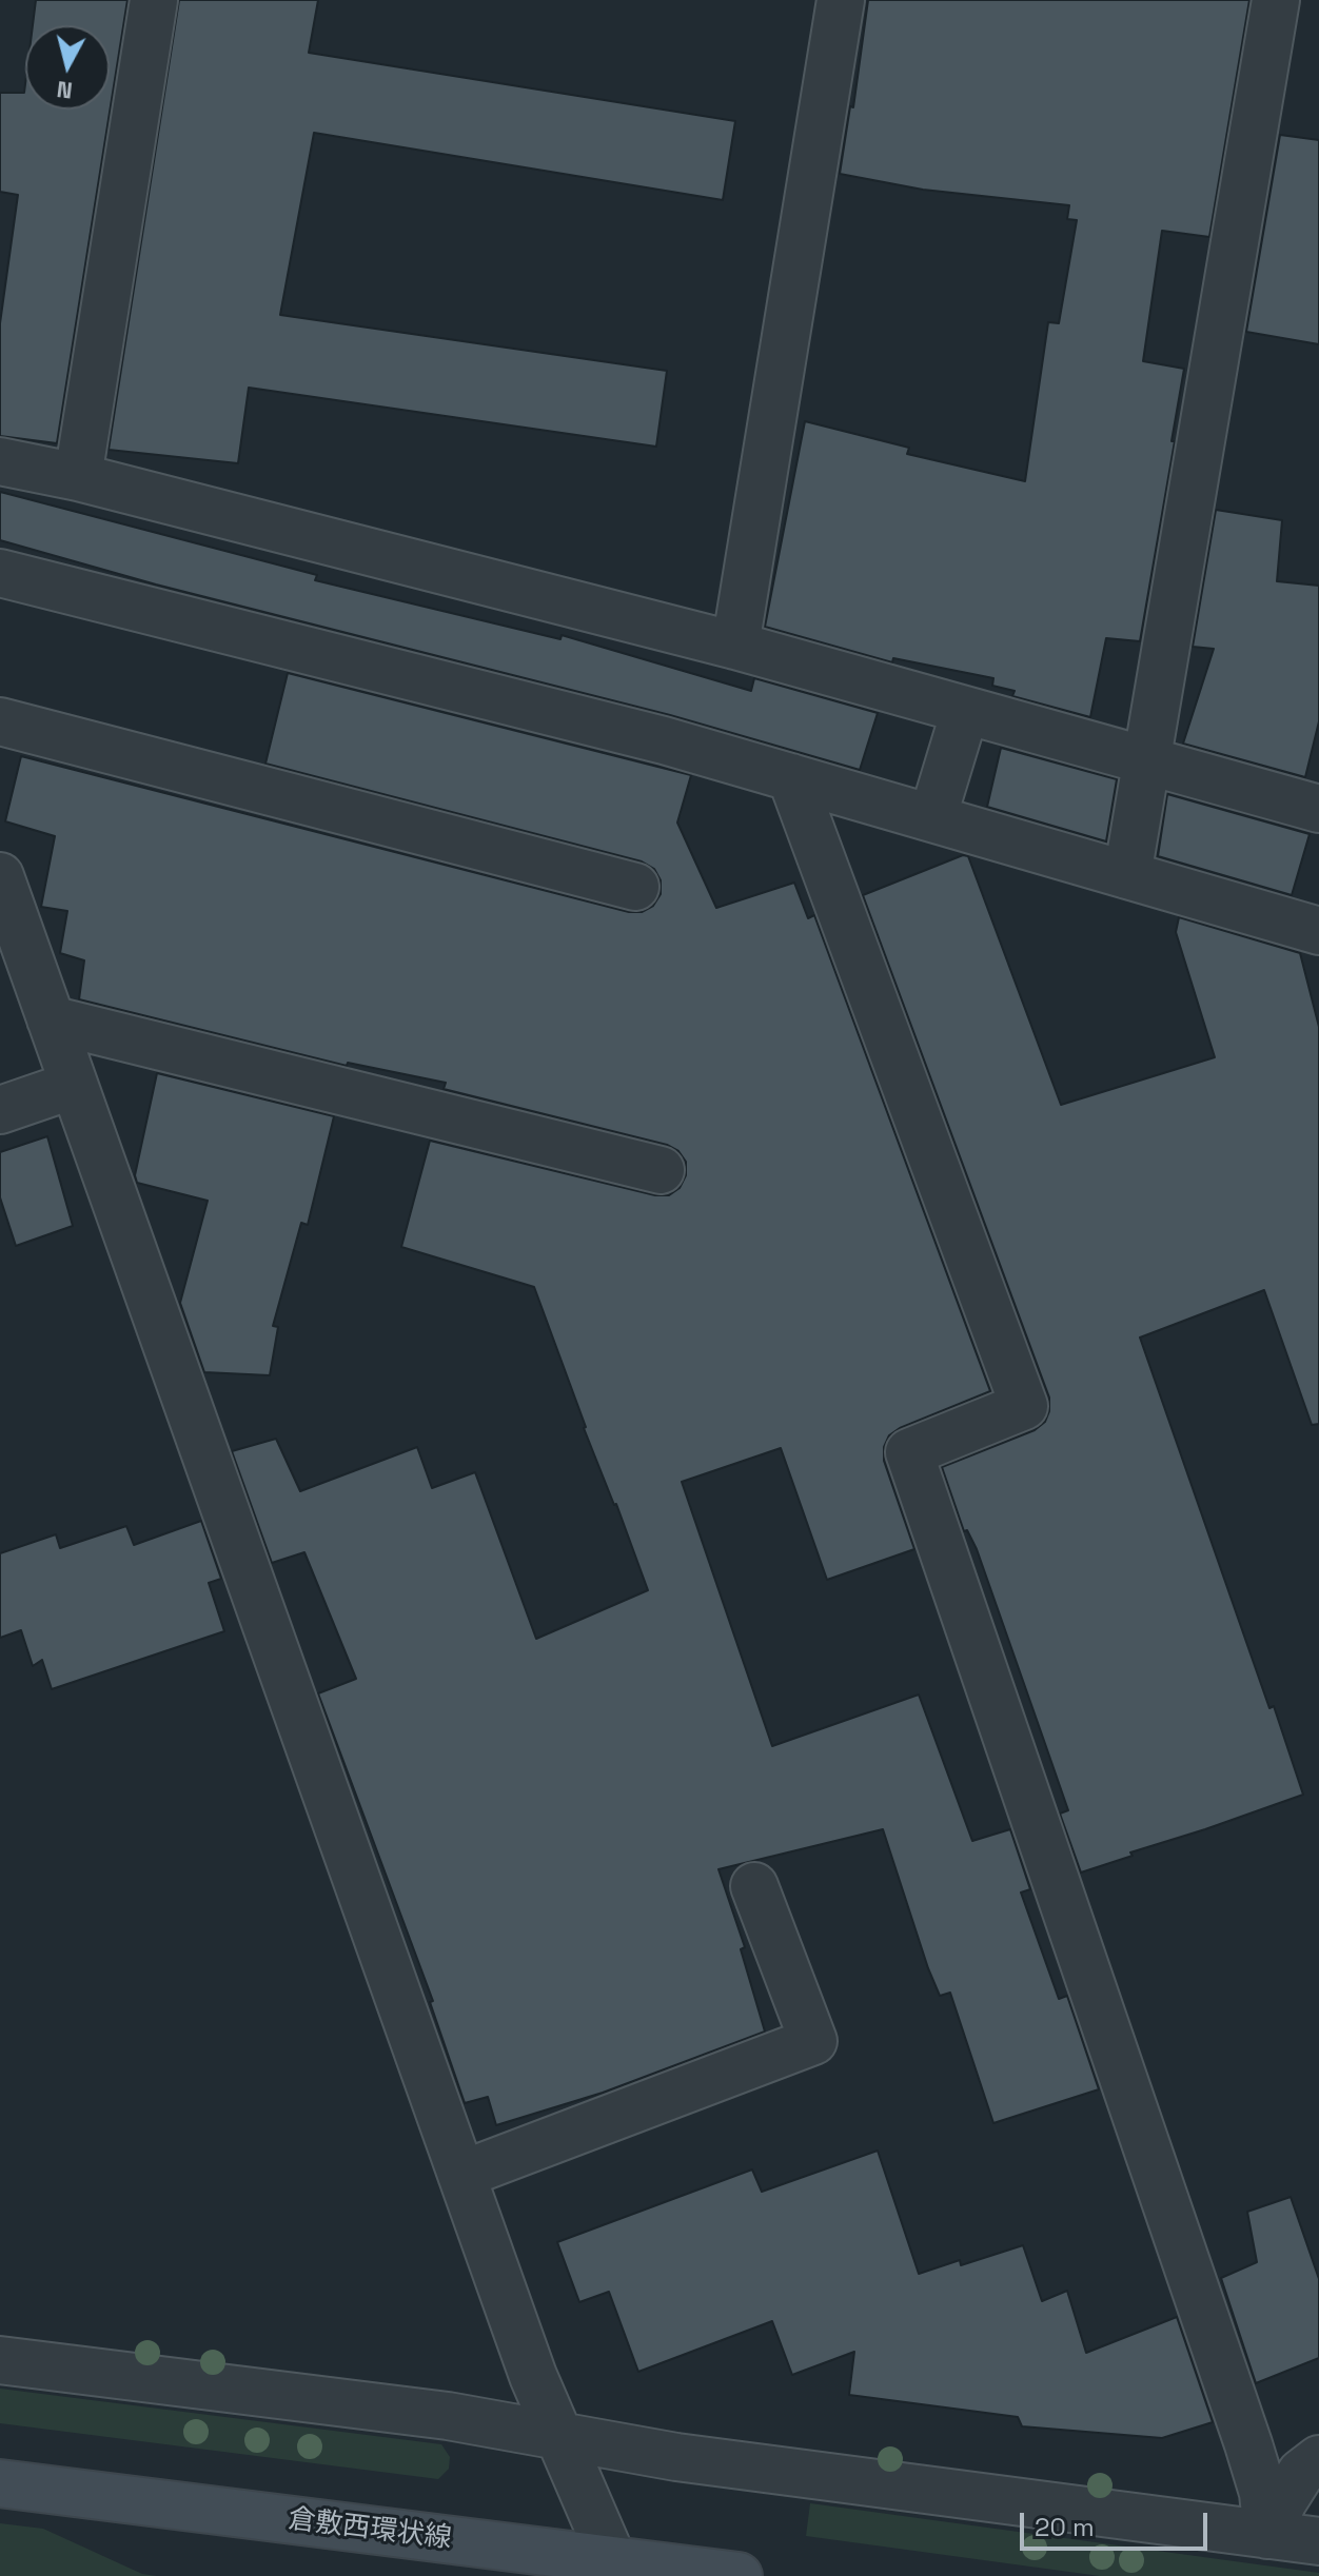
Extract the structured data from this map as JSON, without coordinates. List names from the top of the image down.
{
  "streets": {
    "main road": ["倉敷西環状線"]
  },
  "scale_bar": "20 m",
  "north": "bottom"
}
